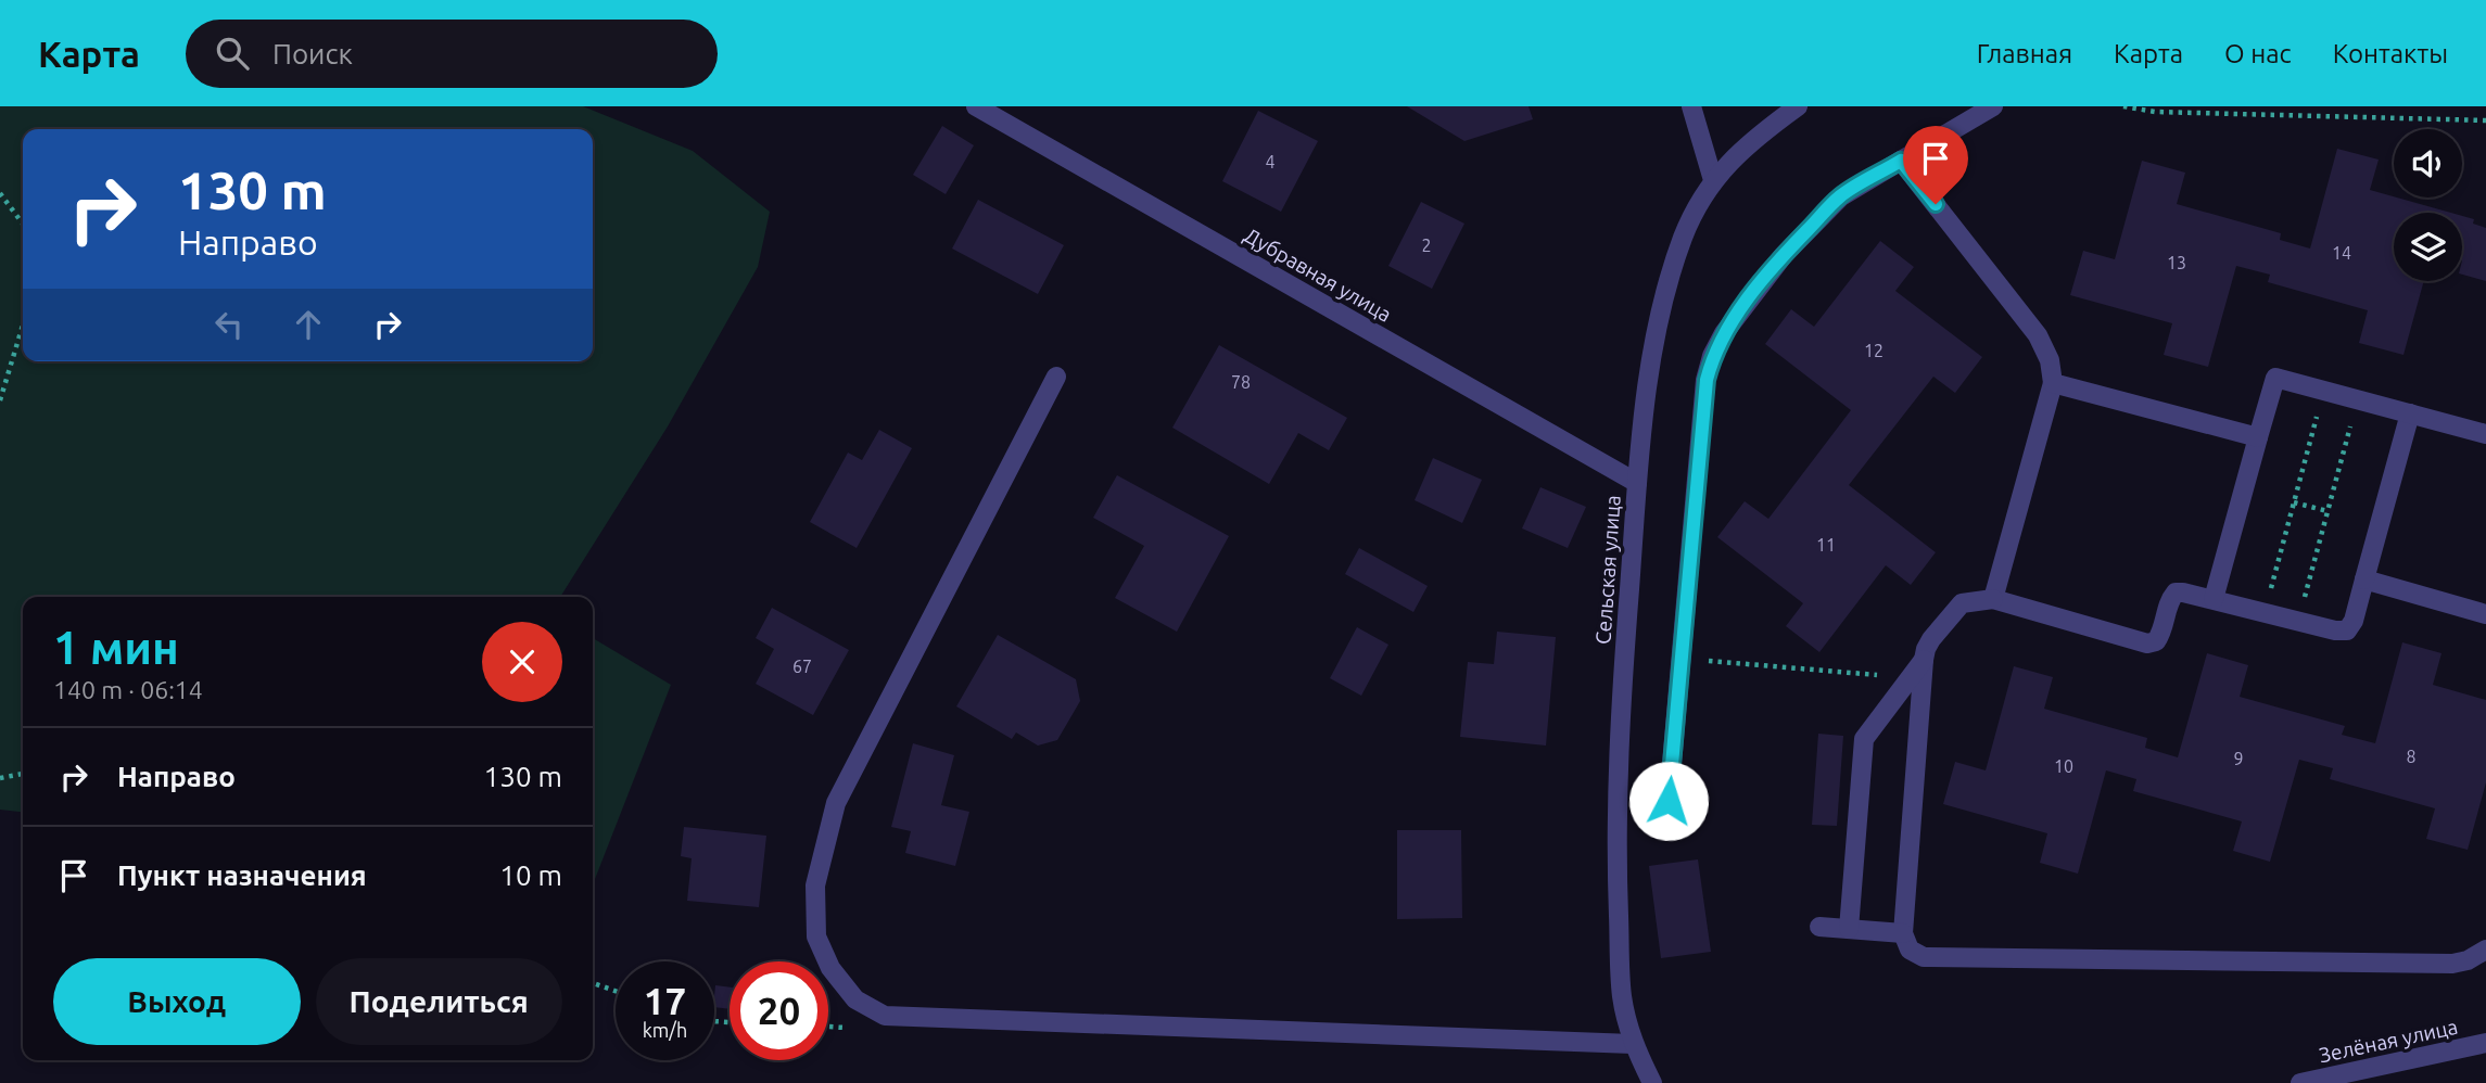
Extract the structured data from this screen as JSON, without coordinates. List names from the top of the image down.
{
  "streets": {
    "street": ["Дубравная улица", "Сельская улица", "Зелёная улица"]
  },
  "crossings": [
    ["Дубравная улица", "Сельская улица"]
  ],
  "house_numbers": [
    "4",
    "2",
    "14",
    "13",
    "12",
    "78",
    "11",
    "67",
    "8",
    "9",
    "10"
  ],
  "page": {
    "header": "Карта",
    "search": "Поиск",
    "nav": [
      "Главная",
      "Карта",
      "О нас",
      "Контакты"
    ],
    "turn": ["130 m", "Направо"],
    "heading": ["1 мин", "140 m · 06:14"],
    "list": [
      {
        "name": "Направо",
        "value": "130 m"
      },
      {
        "name": "Пункт назначения",
        "value": "10 m"
      }
    ],
    "buttons": ["Выход", "Поделиться"],
    "speed": "17 km/h",
    "limit": "20"
  }
}
